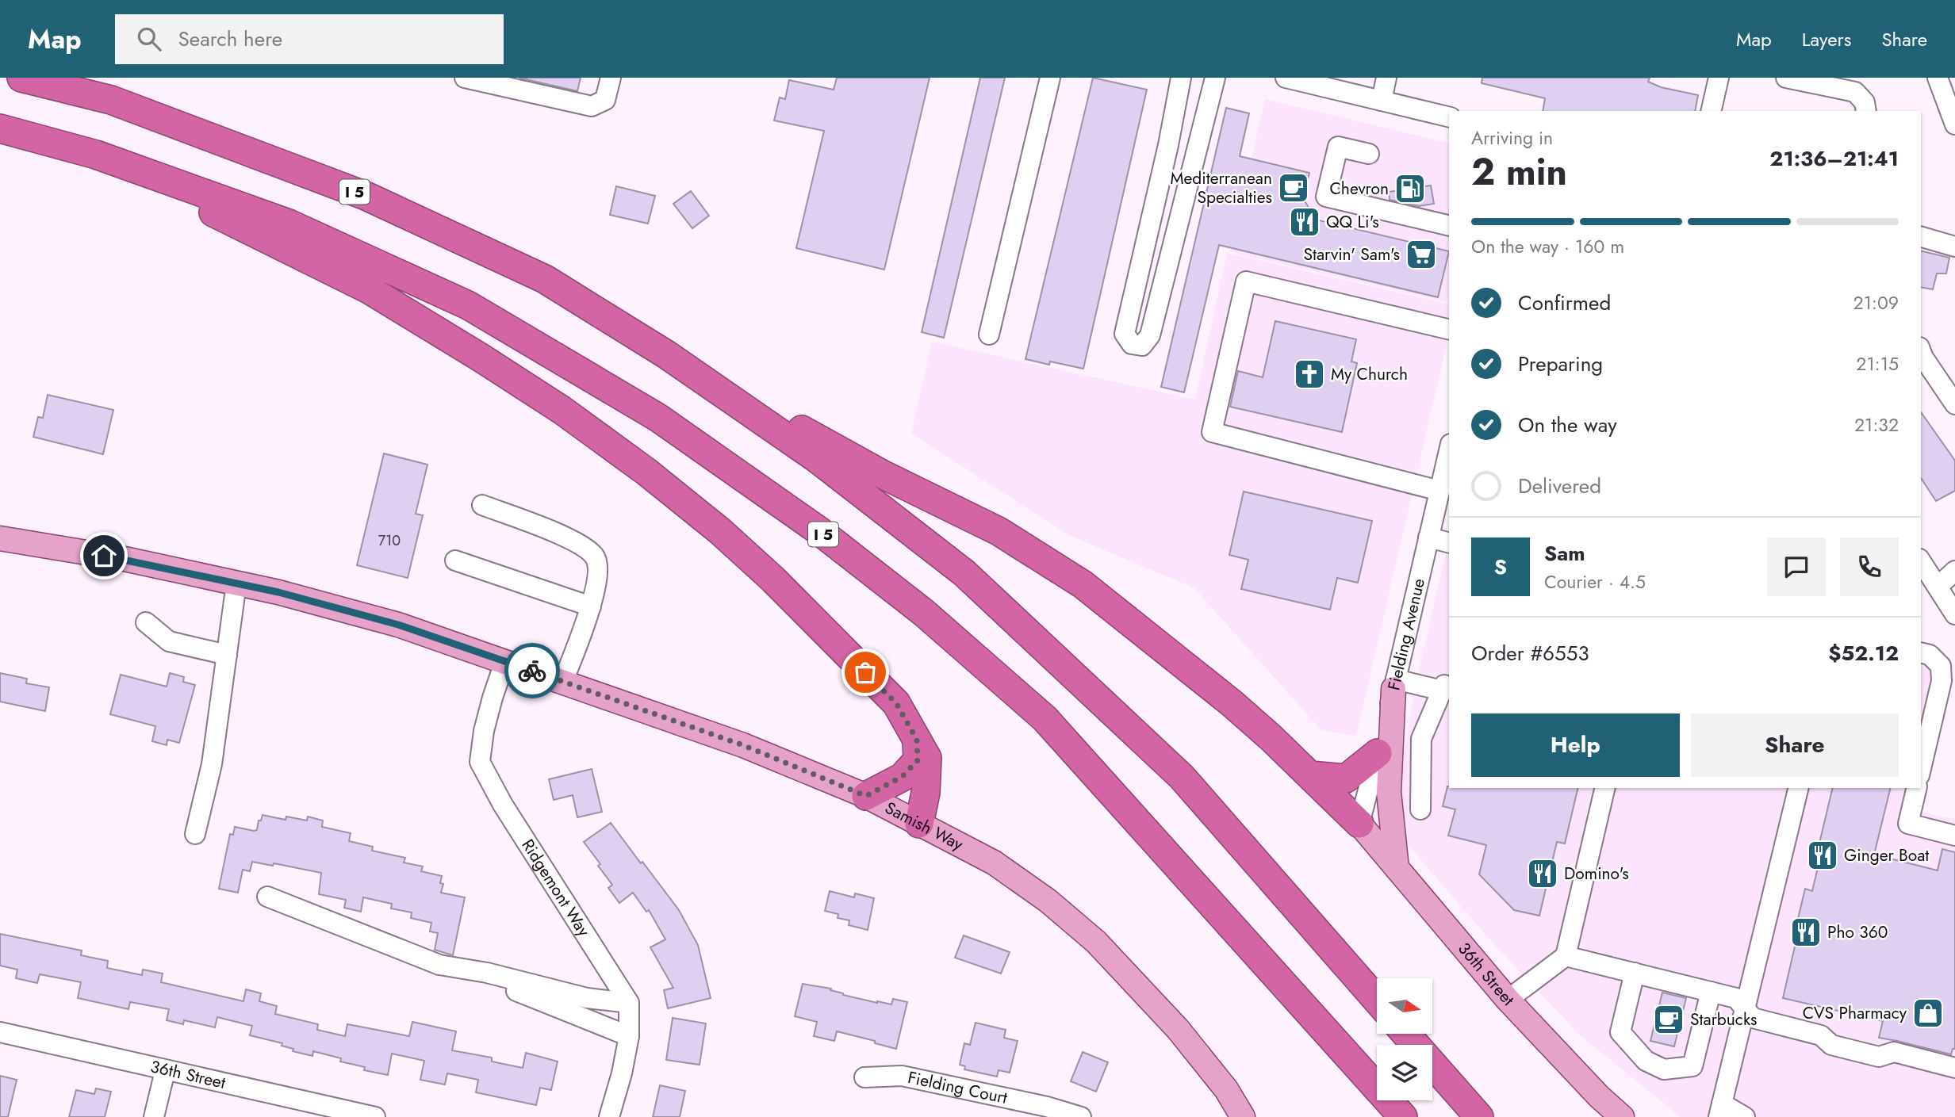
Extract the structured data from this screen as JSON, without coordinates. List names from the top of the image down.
{
  "streets": {
    "highway": ["I 5"],
    "main road": ["Samish Way", "36th Street"],
    "street": ["Fielding Avenue", "Ridgemont Way", "Fielding Court"]
  },
  "crossings": [
    ["Fielding Avenue", "36th Street"],
    ["Samish Way", "Ridgemont Way"]
  ],
  "places": {
    "cafe": ["Mediterranean Specialties", "Starbucks"],
    "fuel station": ["Chevron"],
    "restaurant": [
      "QQ Li's",
      "Ginger Boat",
      "Domino's",
      "Pho 360"
    ],
    "supermarket": ["Starvin' Sam's"],
    "church": ["My Church"],
    "shop": ["CVS Pharmacy"]
  },
  "house_numbers": ["710"],
  "north": "right",
  "page": {
    "header": "Map",
    "search": "Search here",
    "nav": ["Map", "Layers", "Share"],
    "heading": ["2 min", "Arriving in", "21:36–21:41"],
    "panel": [
      "Sam",
      "Courier · 4.5",
      "Order #6553",
      "$52.12"
    ],
    "bar": "On the way · 160 m",
    "list": [
      ["Confirmed", "21:09"],
      ["Preparing", "21:15"],
      ["On the way", "21:32"],
      "Delivered"
    ],
    "round": "S",
    "buttons": ["Help", "Share"]
  }
}
